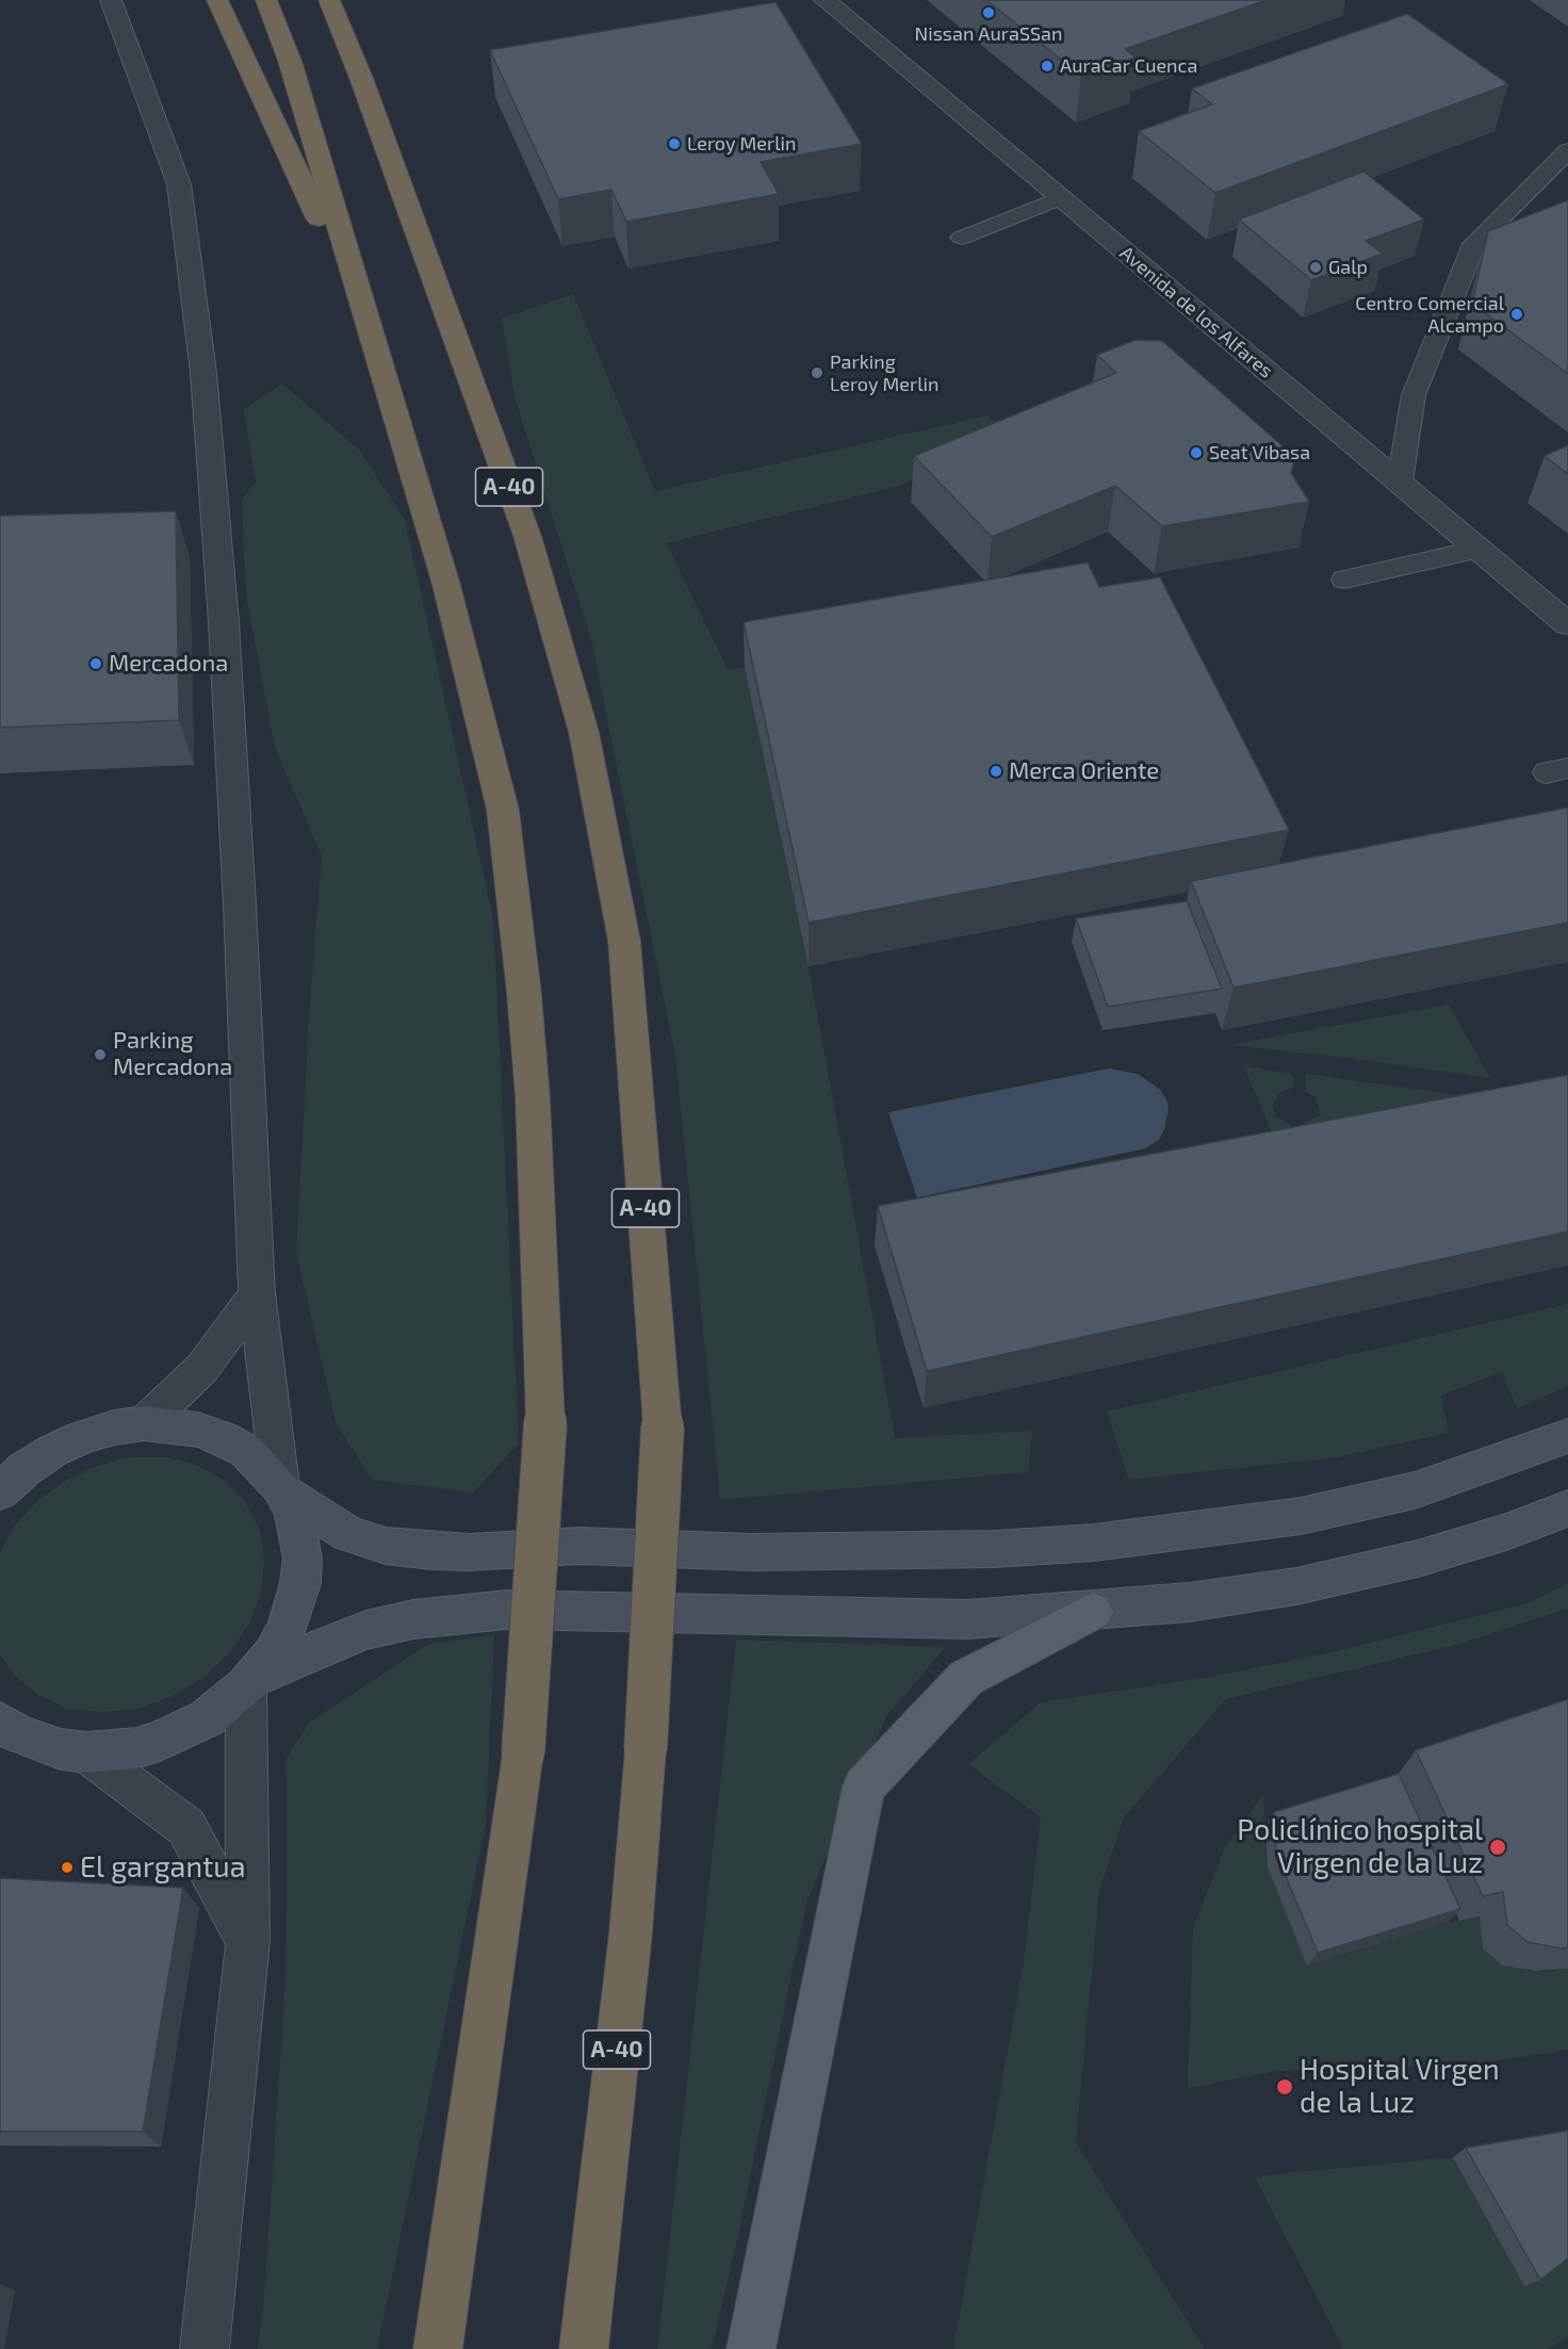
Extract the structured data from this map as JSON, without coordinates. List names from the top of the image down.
{
  "streets": {
    "highway": ["A-40"],
    "street": ["Avenida de los Alfares"]
  },
  "places": [
    "Nissan AuraSSan",
    "AuraCar Cuenca",
    "Leroy Merlin",
    "Galp",
    "Centro Comercial Alcampo",
    "Parking Leroy Merlin",
    "Seat Vibasa",
    "Mercadona",
    "Merca Oriente",
    "Parking Mercadona",
    "Policlínico hospital Virgen de la Luz",
    "El gargantua",
    "Hospital Virgen de la Luz"
  ]
}
